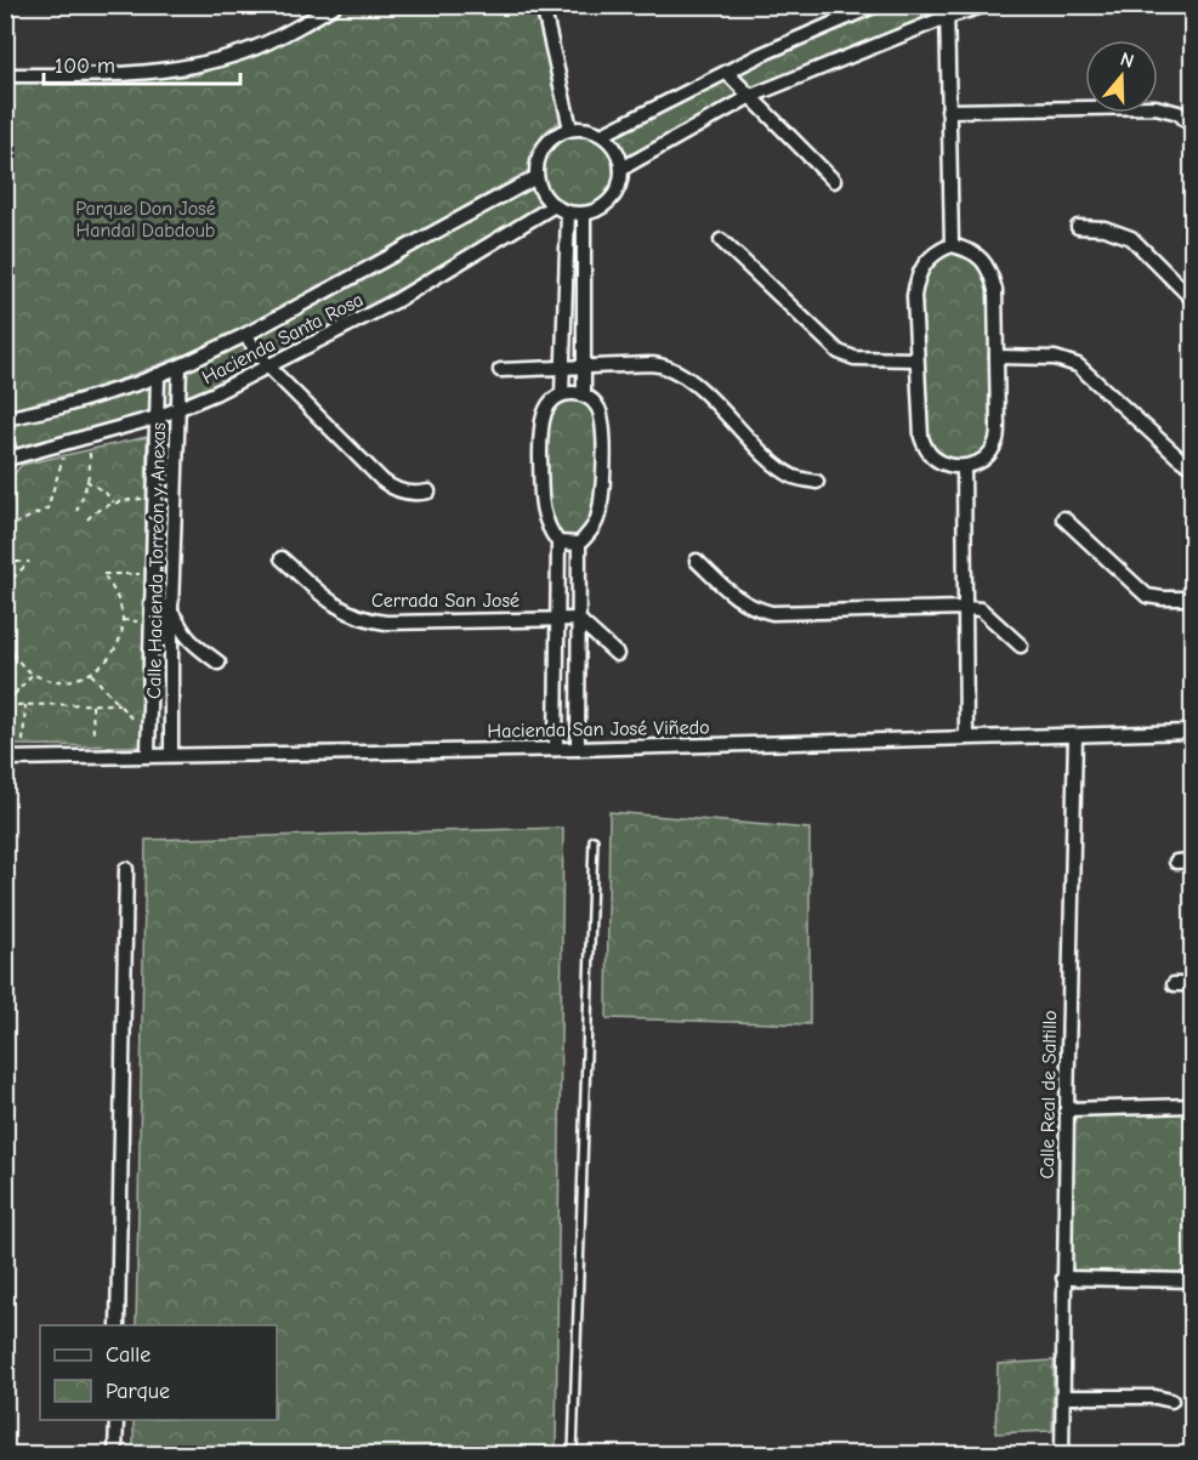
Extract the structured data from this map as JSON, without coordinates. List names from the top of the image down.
{
  "streets": {
    "street": [
      "Hacienda Santa Rosa",
      "Calle Hacienda Torreón y Anexas",
      "Cerrada San José",
      "Hacienda San José Viñedo",
      "Calle Real de Saltillo"
    ]
  },
  "crossings": [
    ["Hacienda Santa Rosa", "Calle Hacienda Torreón y Anexas"],
    ["Calle Hacienda Torreón y Anexas", "Hacienda San José Viñedo"],
    ["Hacienda San José Viñedo", "Calle Real de Saltillo"]
  ],
  "parks": ["Parque Don José Handal Dabdoub"],
  "legend": ["Calle", "Parque"],
  "scale_bar": "100 m",
  "north": "top"
}
